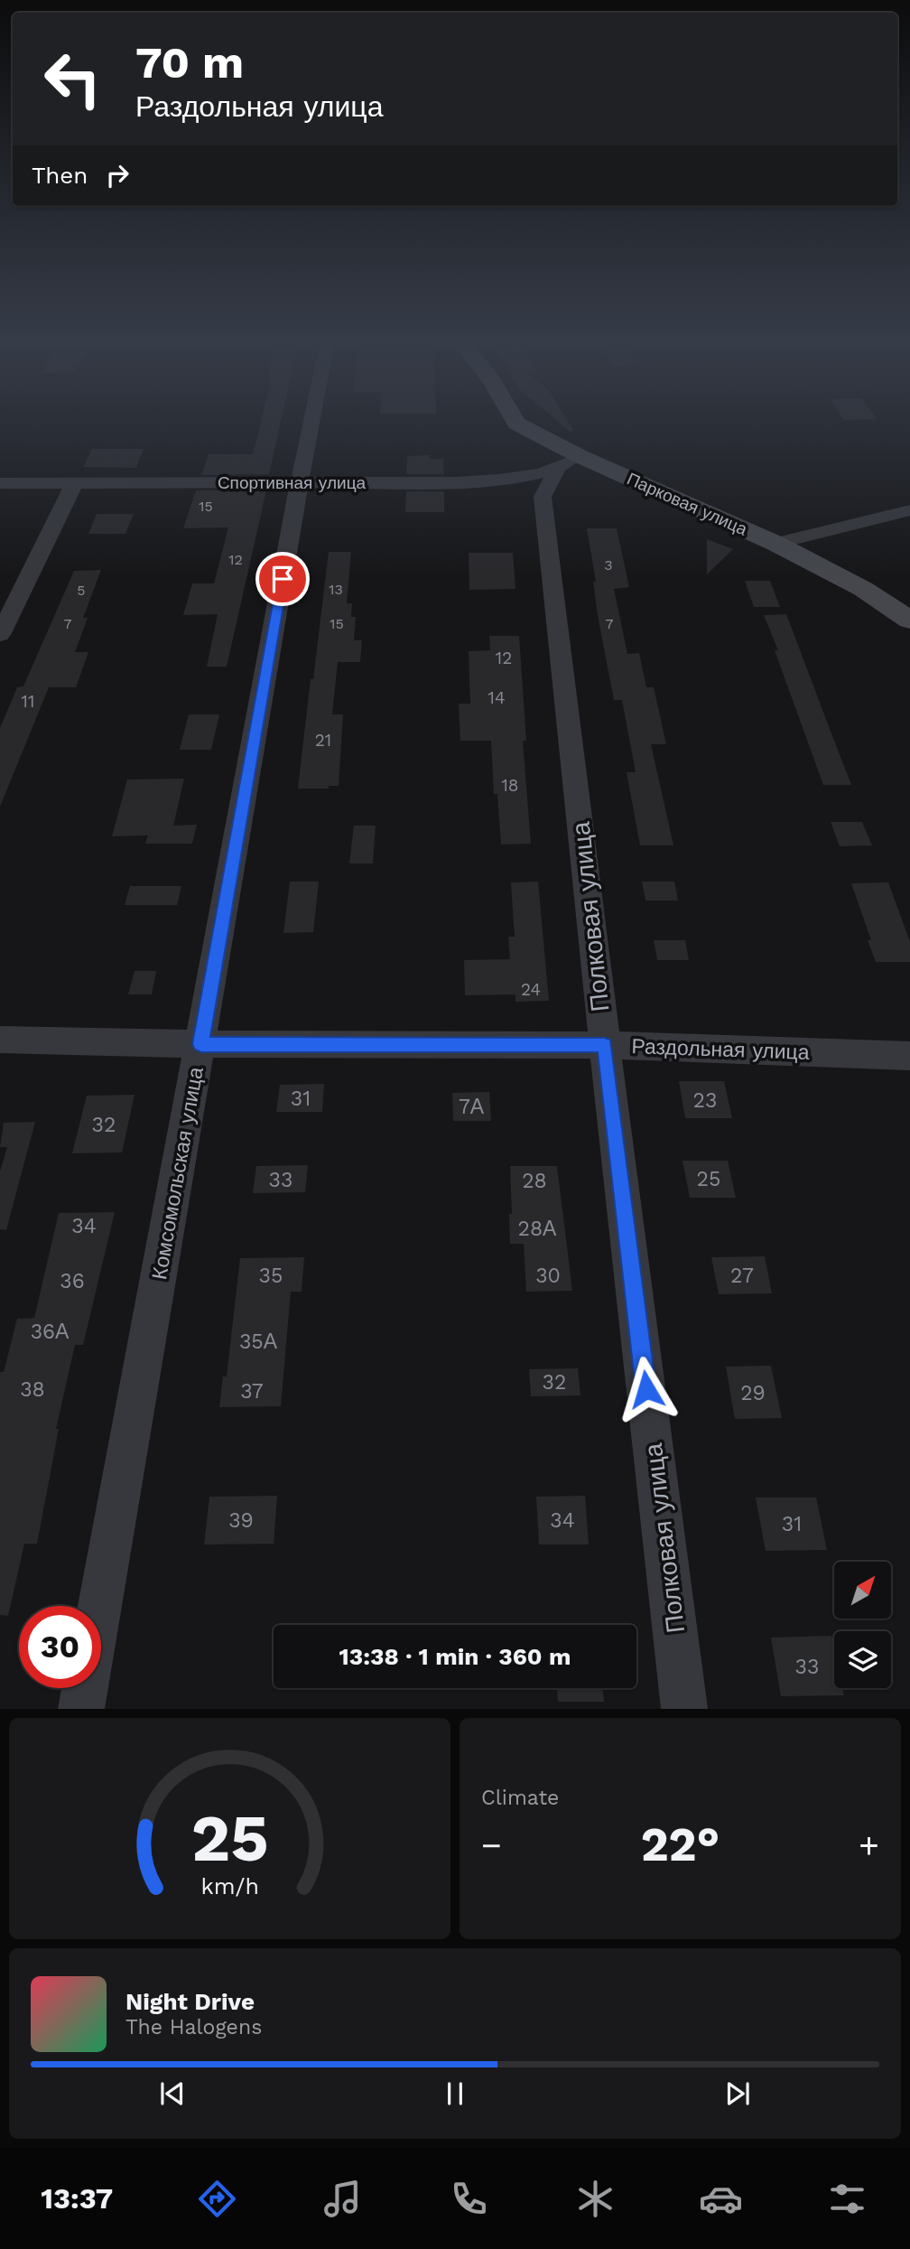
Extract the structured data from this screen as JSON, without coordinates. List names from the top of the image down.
{
  "streets": {
    "main road": ["Парковая улица"],
    "street": [
      "Спортивная улица",
      "Полковая улица",
      "Раздольная улица",
      "Комсомольская улица"
    ]
  },
  "crossings": [
    ["Спортивная улица", "Парковая улица"],
    ["Спортивная улица", "Полковая улица"],
    ["Спортивная улица", "Комсомольская улица"],
    ["Парковая улица", "Полковая улица"],
    ["Полковая улица", "Раздольная улица"],
    ["Раздольная улица", "Комсомольская улица"]
  ],
  "house_numbers": [
    "15",
    "12",
    "3",
    "13",
    "5",
    "7",
    "15",
    "7",
    "12",
    "14",
    "11",
    "21",
    "18",
    "24",
    "31",
    "23",
    "7А",
    "32",
    "25",
    "33",
    "28",
    "34",
    "28А",
    "35",
    "30",
    "27",
    "36",
    "36А",
    "35А",
    "32",
    "38",
    "37",
    "29",
    "39",
    "34",
    "31",
    "33"
  ],
  "north": "top right",
  "page": {
    "turn": ["70 m", "Раздольная улица"],
    "then": "Then",
    "limit": "30",
    "trip": "13:38 · 1 min · 360 m",
    "tile": "Climate",
    "heat": ["−", "22°", "+"],
    "song": ["Night Drive", "The Halogens"],
    "tabs": "13:37",
    "gauge": ["25", "km/h"]
  }
}
